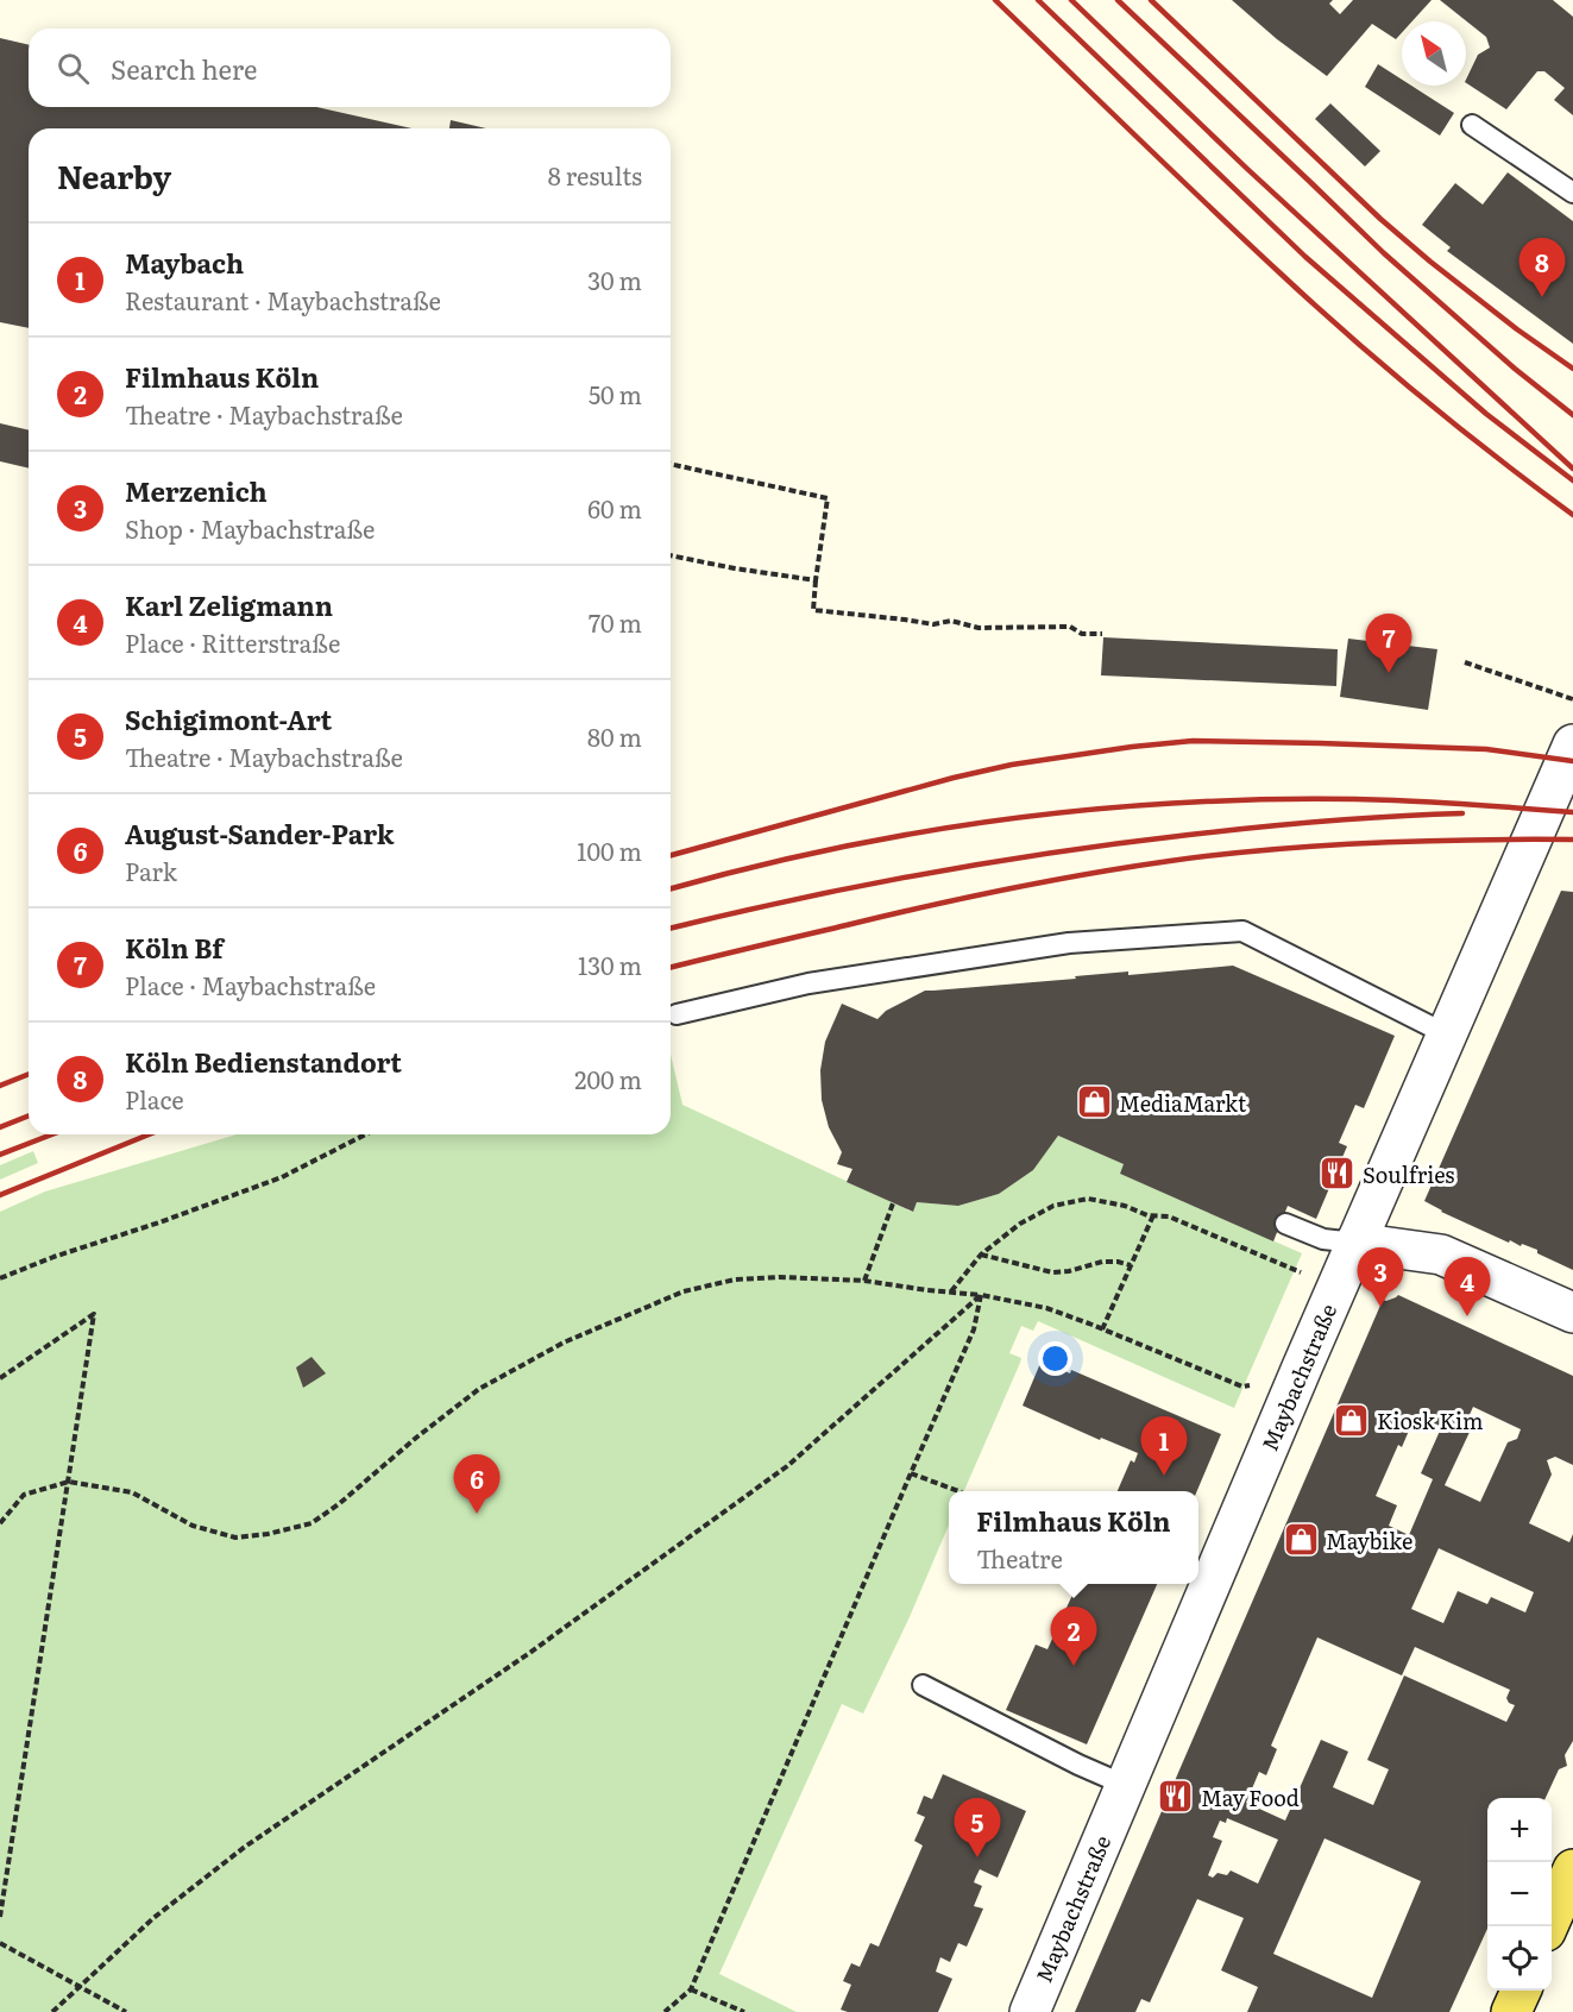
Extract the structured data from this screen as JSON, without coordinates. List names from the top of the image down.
{
  "streets": {
    "street": ["Maybachstraße"]
  },
  "places": {
    "shop": ["MediaMarkt", "Kiosk Kim", "Maybike"],
    "restaurant": ["Soulfries", "May Food"]
  },
  "north": "top left",
  "page": {
    "search": "Search here",
    "heading": ["Nearby", "8 results"],
    "list": [
      {
        "mark": "1",
        "name": "Maybach",
        "note": "Restaurant · Maybachstraße",
        "value": "30 m"
      },
      {
        "mark": "2",
        "name": "Filmhaus Köln",
        "note": "Theatre · Maybachstraße",
        "value": "50 m"
      },
      {
        "mark": "3",
        "name": "Merzenich",
        "note": "Shop · Maybachstraße",
        "value": "60 m"
      },
      {
        "mark": "4",
        "name": "Karl Zeligmann",
        "note": "Place · Ritterstraße",
        "value": "70 m"
      },
      {
        "mark": "5",
        "name": "Schigimont-Art",
        "note": "Theatre · Maybachstraße",
        "value": "80 m"
      },
      {
        "mark": "6",
        "name": "August-Sander-Park",
        "note": "Park",
        "value": "100 m"
      },
      {
        "mark": "7",
        "name": "Köln Bf",
        "note": "Place · Maybachstraße",
        "value": "130 m"
      },
      {
        "mark": "8",
        "name": "Köln Bedienstandort",
        "note": "Place",
        "value": "200 m"
      }
    ],
    "pins": [
      "8",
      "7",
      "3",
      "4",
      "1",
      "6",
      "2",
      "5"
    ],
    "popup": ["Filmhaus Köln", "Theatre"],
    "map_buttons": ["+", "−"]
  }
}
